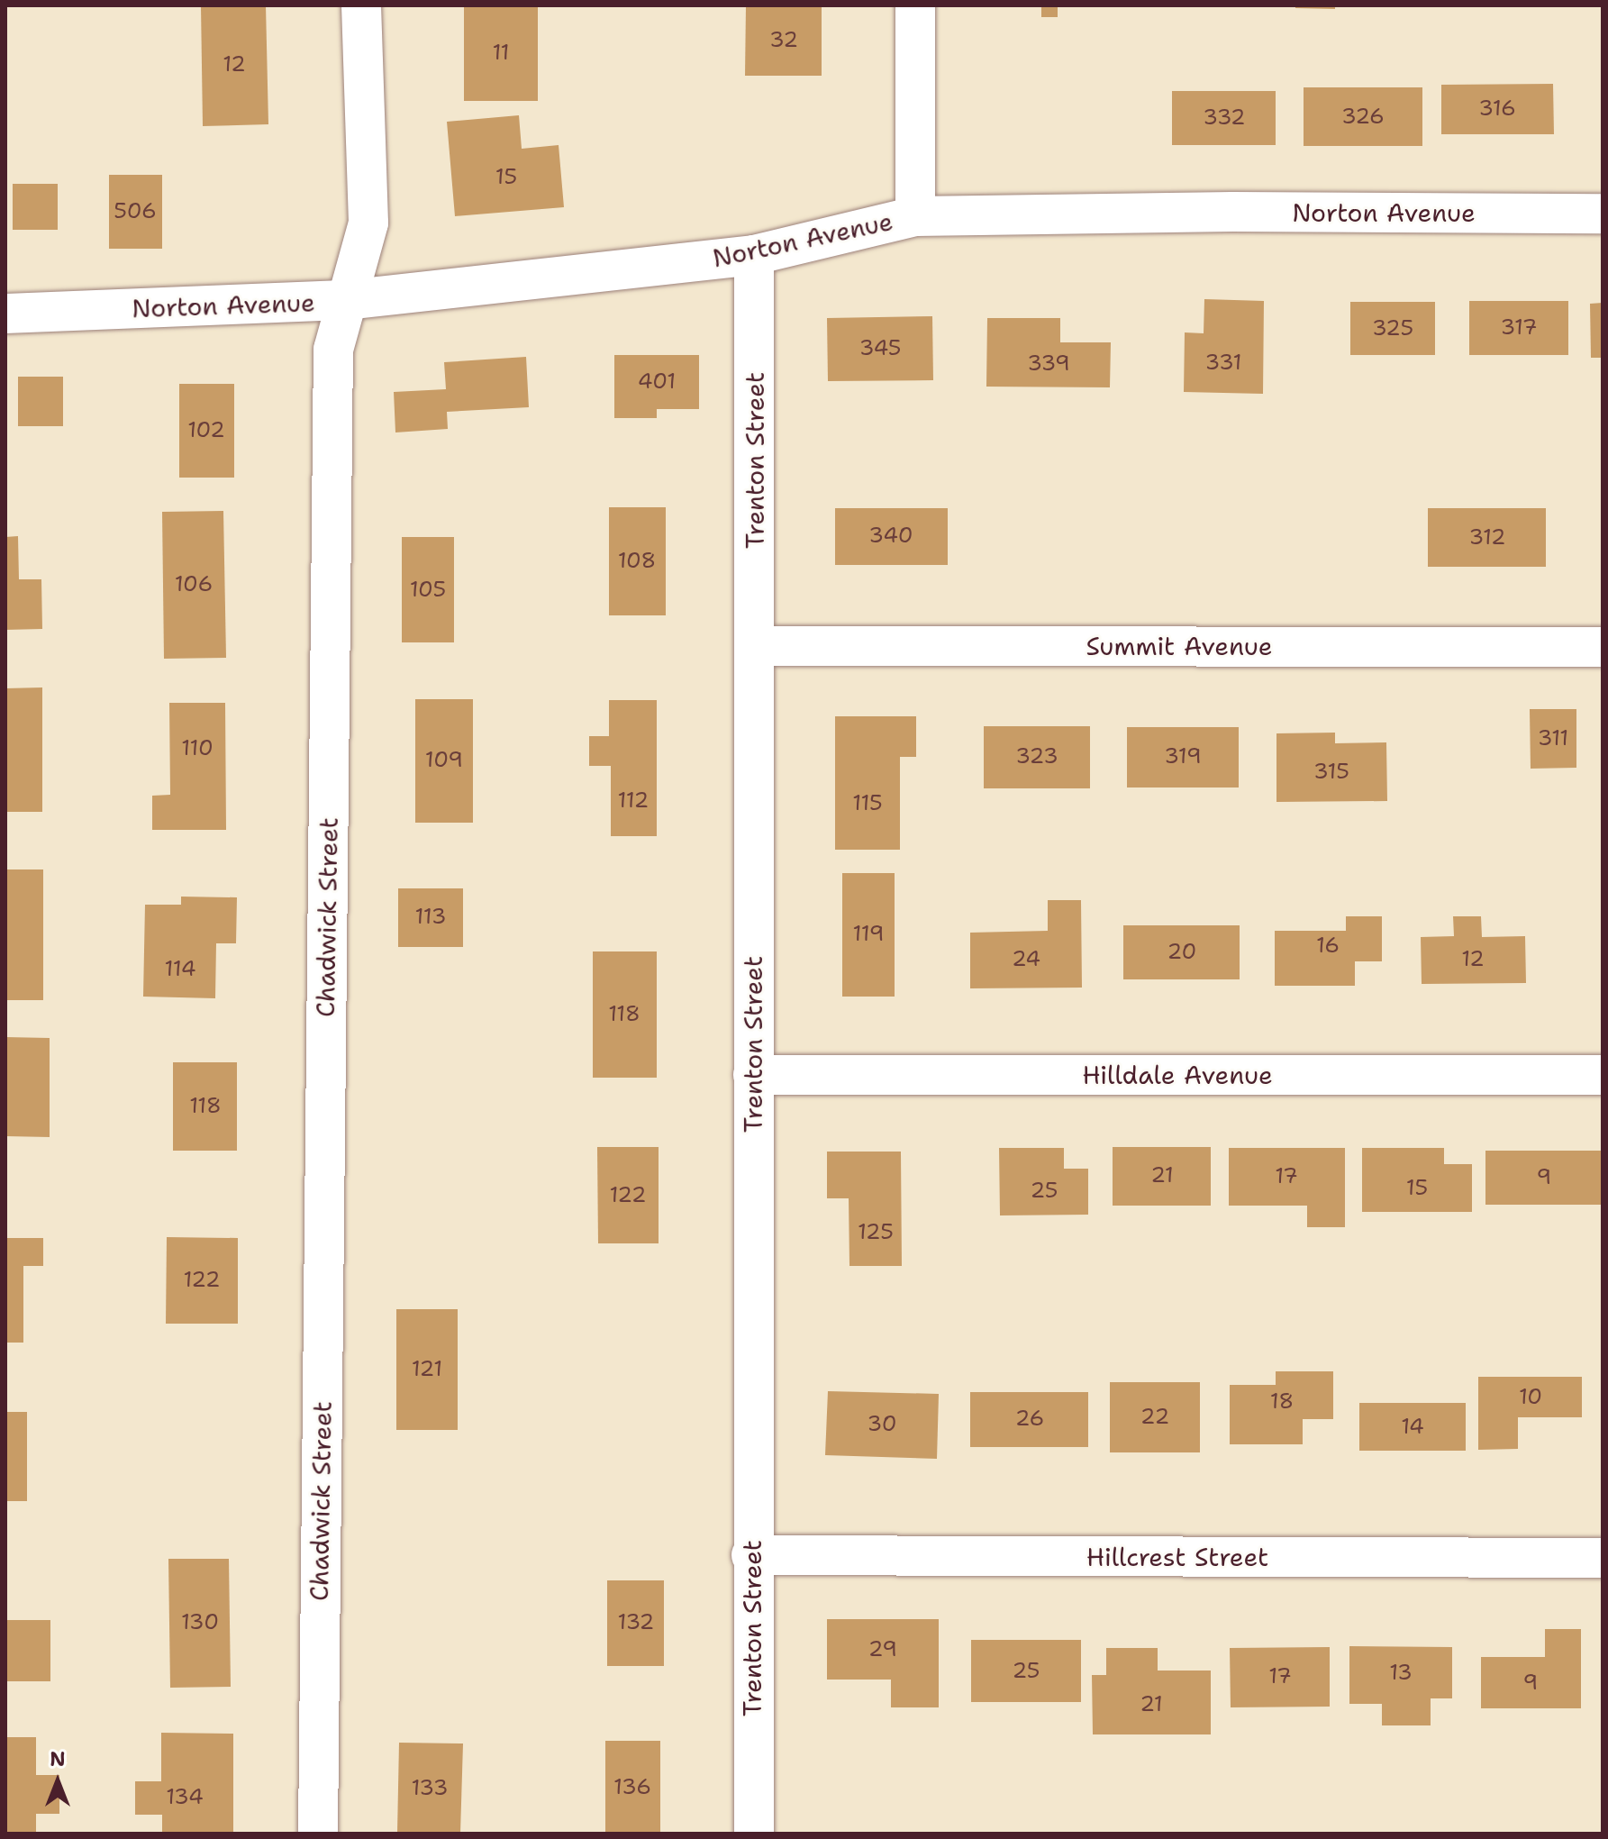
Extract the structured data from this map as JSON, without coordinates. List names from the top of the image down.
{
  "streets": {
    "street": [
      "Norton Avenue",
      "Trenton Street",
      "Summit Avenue",
      "Chadwick Street",
      "Hilldale Avenue",
      "Hillcrest Street"
    ]
  },
  "crossings": [
    ["Norton Avenue", "Trenton Street"],
    ["Norton Avenue", "Chadwick Street"],
    ["Trenton Street", "Summit Avenue"],
    ["Trenton Street", "Hilldale Avenue"],
    ["Trenton Street", "Hillcrest Street"]
  ],
  "house_numbers": [
    "32",
    "11",
    "12",
    "316",
    "326",
    "332",
    "15",
    "506",
    "317",
    "325",
    "345",
    "331",
    "339",
    "401",
    "102",
    "340",
    "312",
    "108",
    "106",
    "105",
    "311",
    "110",
    "323",
    "319",
    "109",
    "315",
    "112",
    "115",
    "113",
    "119",
    "16",
    "20",
    "24",
    "12",
    "114",
    "118",
    "118",
    "21",
    "17",
    "9",
    "15",
    "25",
    "122",
    "125",
    "122",
    "121",
    "10",
    "18",
    "22",
    "26",
    "30",
    "14",
    "130",
    "132",
    "29",
    "25",
    "13",
    "17",
    "9",
    "21",
    "136",
    "133",
    "134"
  ],
  "north": "top"
}
